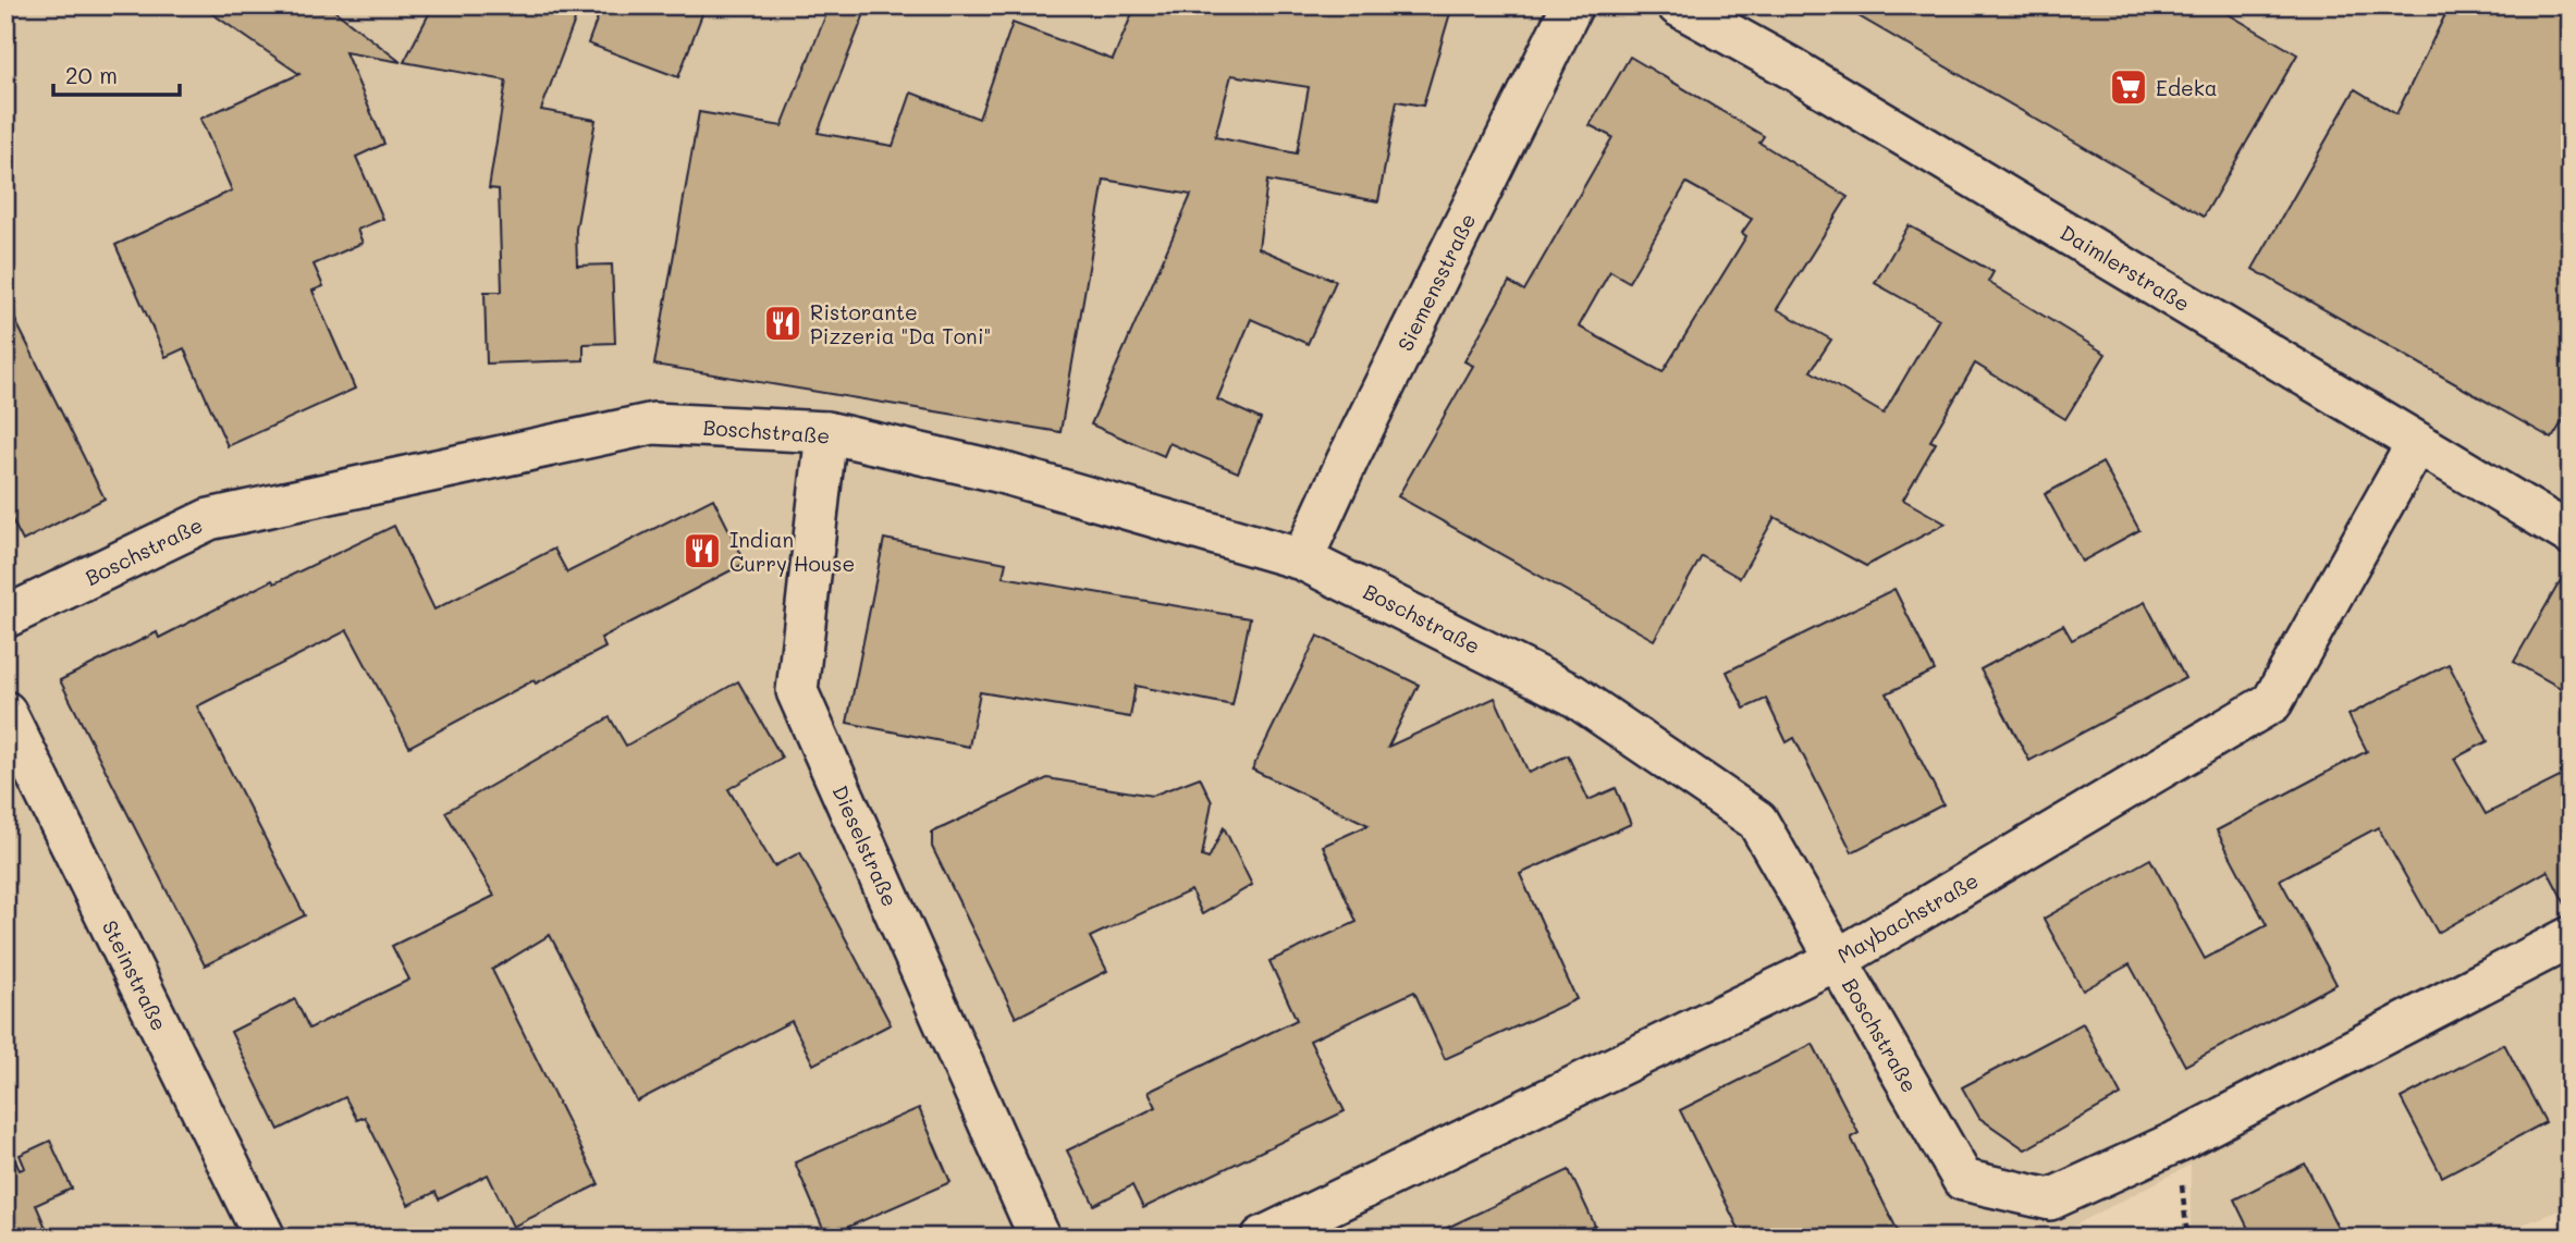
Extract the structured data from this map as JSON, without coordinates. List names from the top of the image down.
{
  "streets": {
    "street": [
      "Daimlerstraße",
      "Siemensstraße",
      "Boschstraße",
      "Dieselstraße",
      "Maybachstraße",
      "Steinstraße"
    ]
  },
  "crossings": [
    ["Daimlerstraße", "Maybachstraße"],
    ["Siemensstraße", "Boschstraße"],
    ["Boschstraße", "Dieselstraße"],
    ["Boschstraße", "Maybachstraße"]
  ],
  "places": {
    "supermarket": ["Edeka"],
    "restaurant": ["Ristorante Pizzeria \"Da Toni\"", "Indian Curry House"]
  },
  "scale_bar": "20 m"
}
